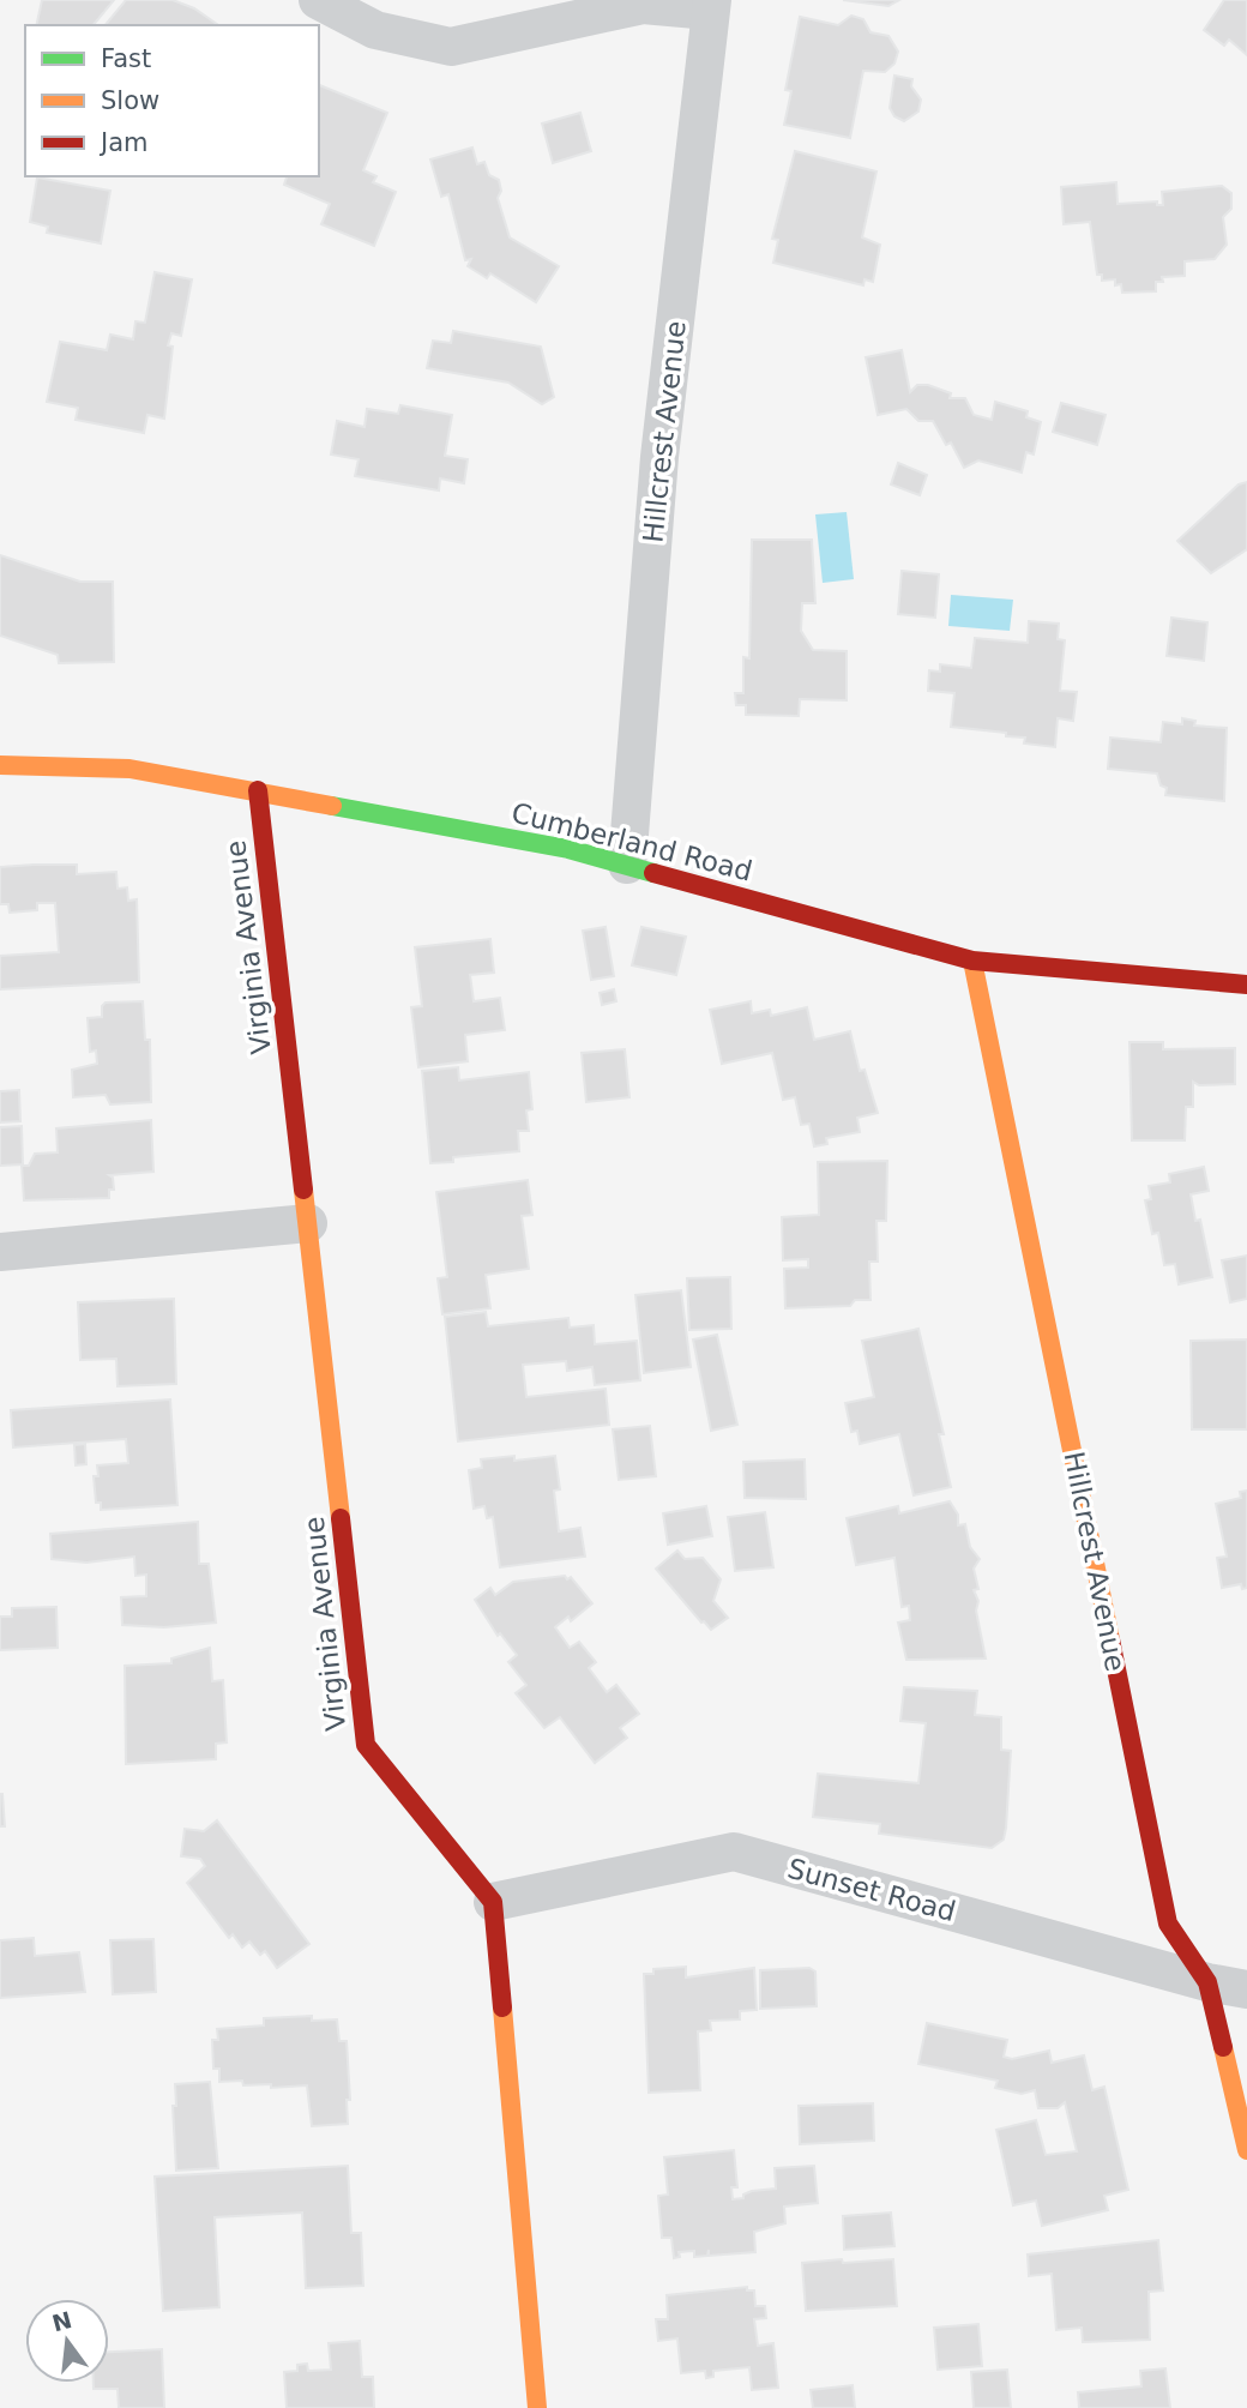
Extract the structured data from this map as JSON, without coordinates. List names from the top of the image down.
{
  "streets": {
    "street": [
      "Hillcrest Avenue",
      "Cumberland Road",
      "Virginia Avenue",
      "Sunset Road"
    ]
  },
  "crossings": [
    ["Hillcrest Avenue", "Cumberland Road"],
    ["Hillcrest Avenue", "Sunset Road"],
    ["Cumberland Road", "Virginia Avenue"],
    ["Virginia Avenue", "Sunset Road"]
  ],
  "legend": ["Fast", "Slow", "Jam"],
  "north": "top"
}
